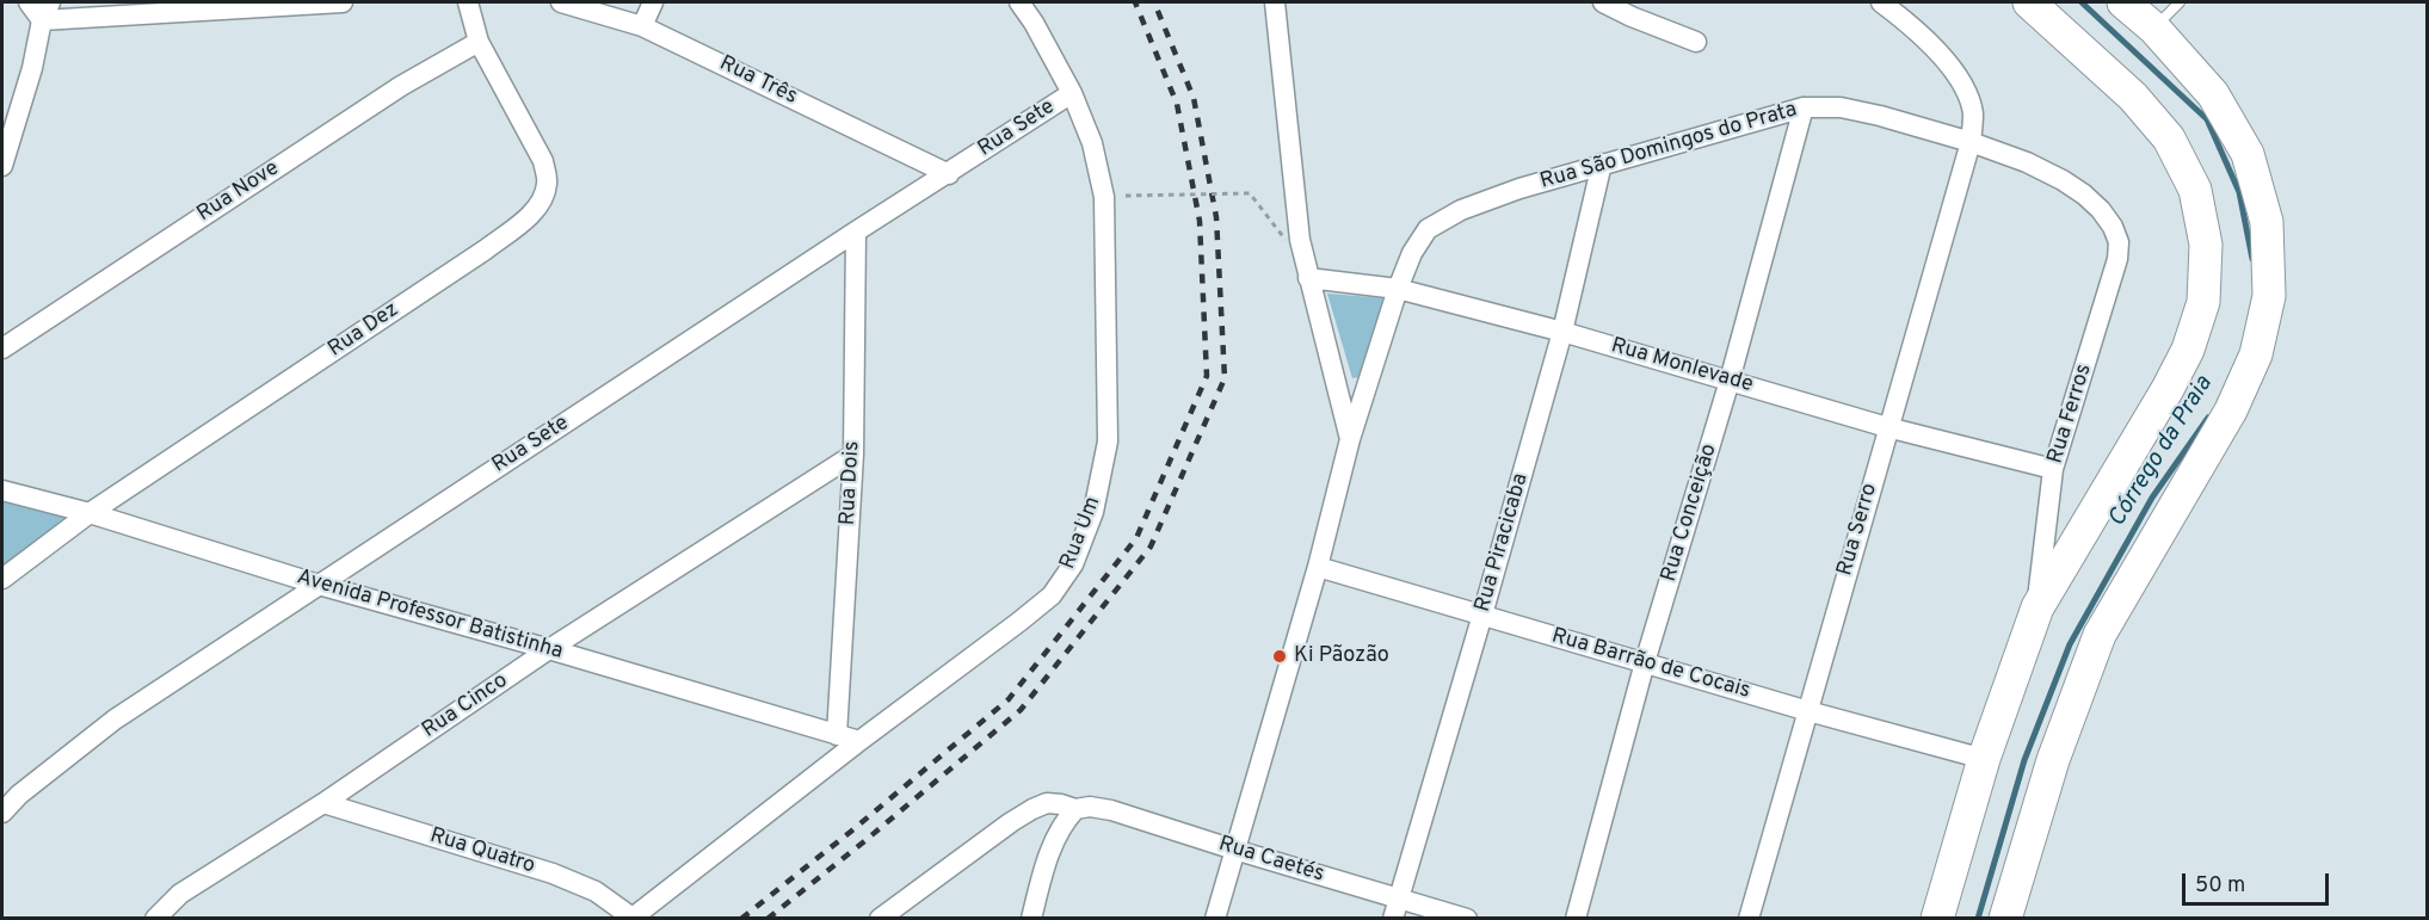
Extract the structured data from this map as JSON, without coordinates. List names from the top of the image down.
{
  "streets": {
    "street": [
      "Rua Três",
      "Rua Sete",
      "Rua São Domingos do Prata",
      "Rua Nove",
      "Rua Dez",
      "Rua Monlevade",
      "Rua Ferros",
      "Rua Dois",
      "Rua Conceição",
      "Rua Serro",
      "Rua Um",
      "Rua Piracicaba",
      "Avenida Professor Batistinha",
      "Rua Barrão de Cocais",
      "Rua Cinco",
      "Rua Quatro",
      "Rua Caetés"
    ]
  },
  "crossings": [
    ["Rua Três", "Rua Sete"],
    ["Rua Sete", "Rua Dois"],
    ["Rua Sete", "Rua Um"],
    ["Rua Sete", "Avenida Professor Batistinha"],
    ["Rua São Domingos do Prata", "Rua Monlevade"],
    ["Rua São Domingos do Prata", "Rua Ferros"],
    ["Rua São Domingos do Prata", "Rua Conceição"],
    ["Rua São Domingos do Prata", "Rua Serro"],
    ["Rua São Domingos do Prata", "Rua Piracicaba"],
    ["Rua São Domingos do Prata", "Rua Barrão de Cocais"],
    ["Rua São Domingos do Prata", "Rua Caetés"],
    ["Rua Nove", "Rua Dez"],
    ["Rua Dez", "Avenida Professor Batistinha"],
    ["Rua Monlevade", "Rua Ferros"],
    ["Rua Monlevade", "Rua Conceição"],
    ["Rua Monlevade", "Rua Serro"],
    ["Rua Monlevade", "Rua Piracicaba"],
    ["Rua Dois", "Avenida Professor Batistinha"],
    ["Rua Dois", "Rua Cinco"],
    ["Rua Conceição", "Rua Barrão de Cocais"],
    ["Rua Serro", "Rua Barrão de Cocais"],
    ["Rua Um", "Avenida Professor Batistinha"],
    ["Rua Um", "Rua Quatro"],
    ["Rua Piracicaba", "Rua Barrão de Cocais"],
    ["Rua Piracicaba", "Rua Caetés"],
    ["Avenida Professor Batistinha", "Rua Cinco"],
    ["Rua Cinco", "Rua Quatro"]
  ],
  "water": ["Córrego da Praia"],
  "places": ["Ki Pãozão"],
  "scale_bar": "50 m"
}
